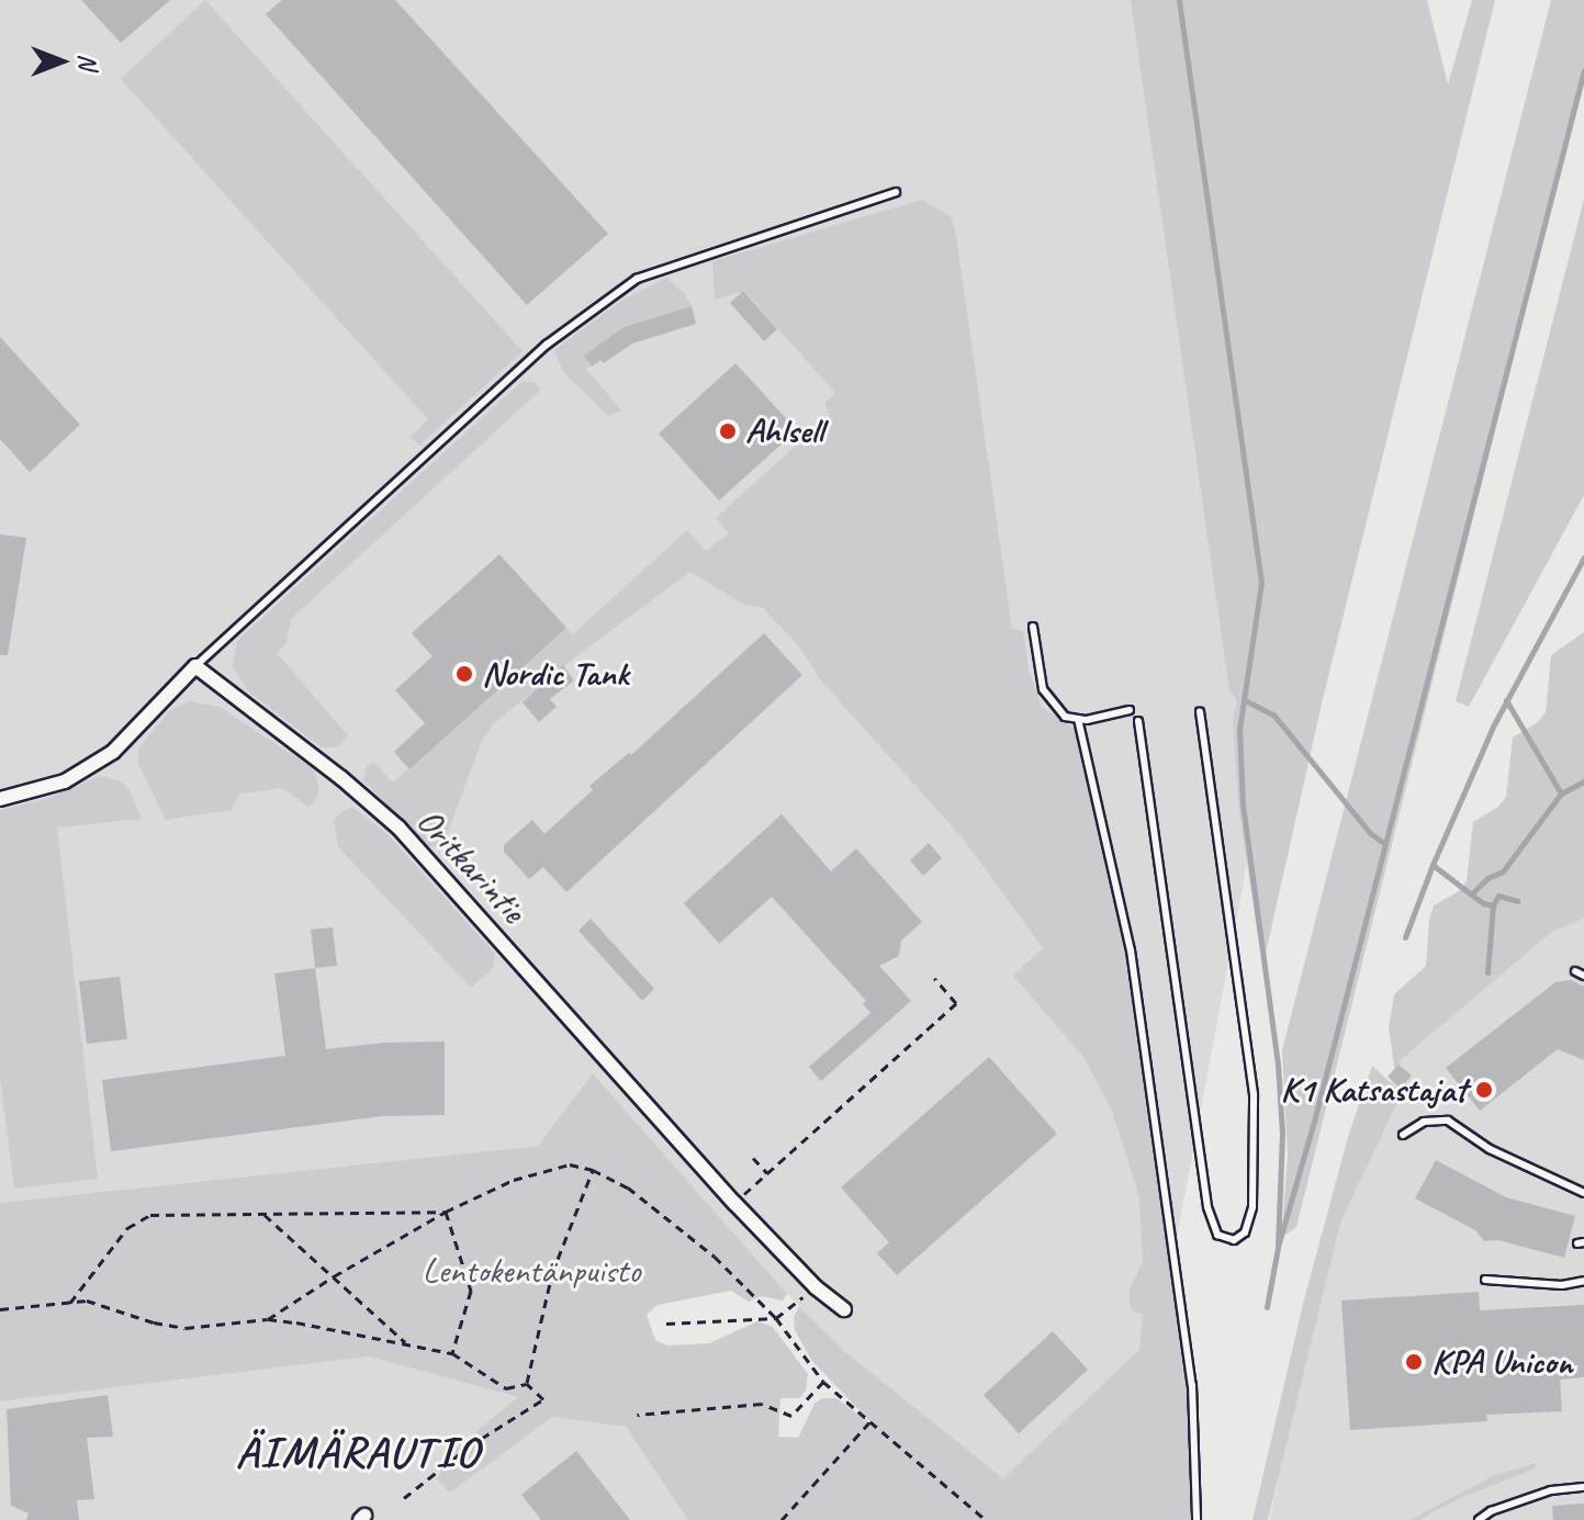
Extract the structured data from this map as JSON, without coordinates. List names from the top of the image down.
{
  "streets": {
    "street": ["Oritkarintie"]
  },
  "districts": ["ÄIMÄRAUTIO"],
  "parks": ["Lentokentänpuisto"],
  "places": [
    "Ahlsell",
    "Nordic Tank",
    "K1 Katsastajat",
    "KPA Unicon"
  ],
  "north": "right"
}
